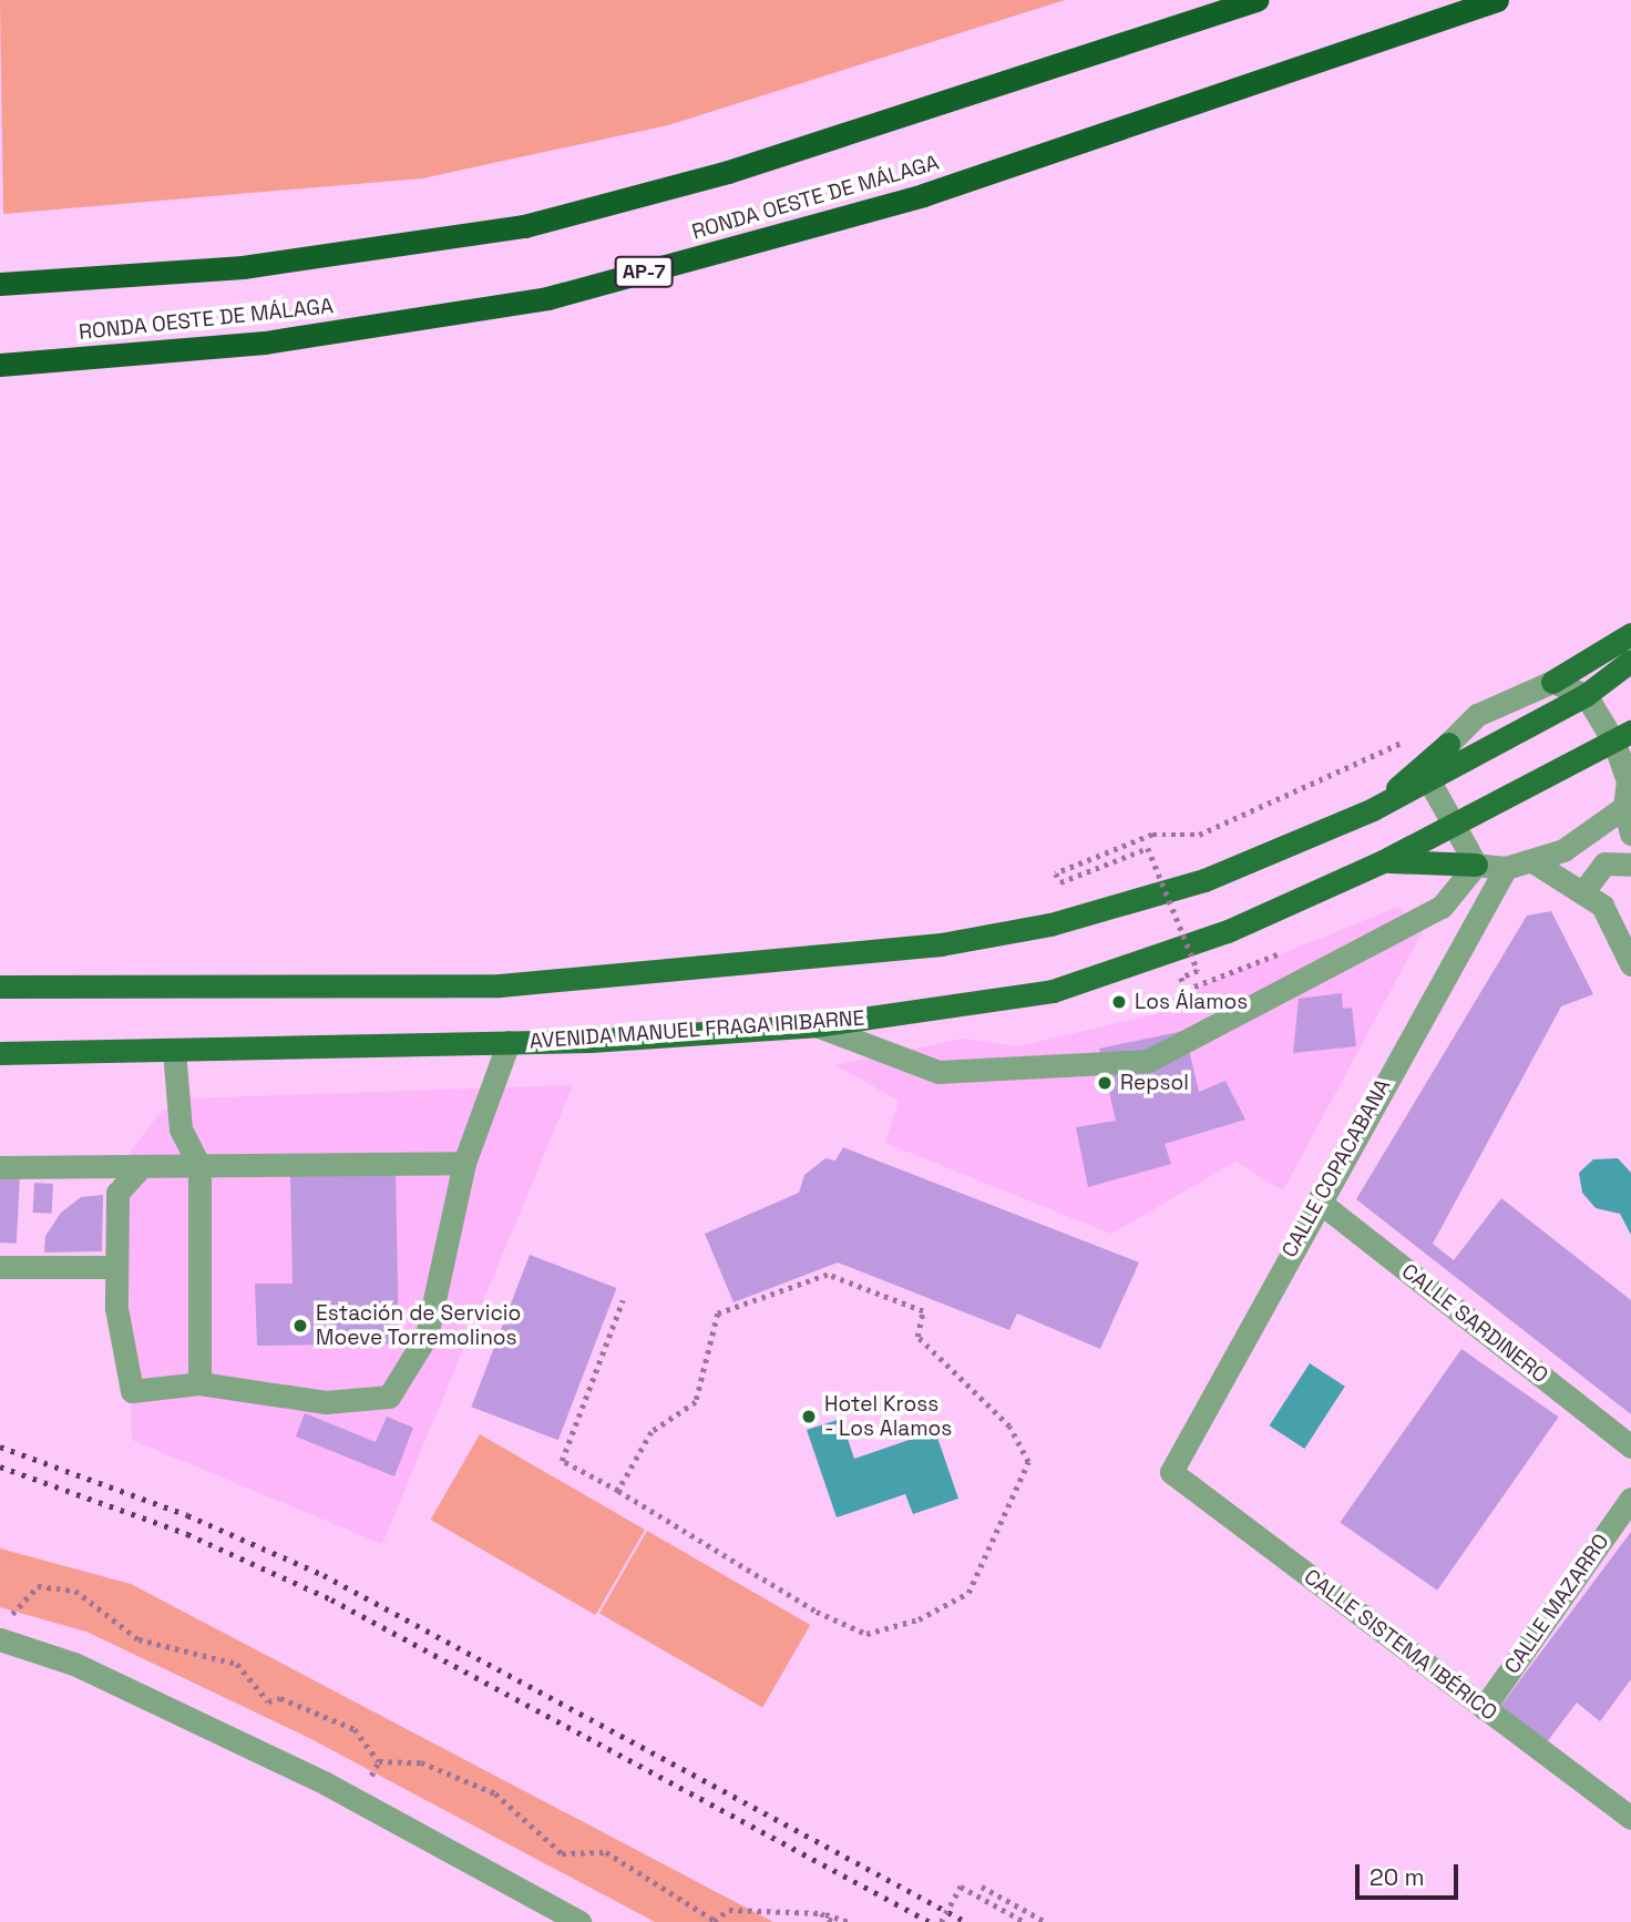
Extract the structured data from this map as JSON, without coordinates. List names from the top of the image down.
{
  "streets": {
    "highway": ["RONDA OESTE DE MÁLAGA", "AP-7"],
    "main road": ["AVENIDA MANUEL FRAGA IRIBARNE"],
    "street": [
      "CALLE COPACABANA",
      "CALLE SARDINERO",
      "CALLE MAZARRO",
      "CALLE SISTEMA IBÉRICO"
    ]
  },
  "crossings": [
    ["CALLE COPACABANA", "CALLE SARDINERO"],
    ["CALLE COPACABANA", "CALLE SISTEMA IBÉRICO"],
    ["CALLE MAZARRO", "CALLE SISTEMA IBÉRICO"]
  ],
  "places": [
    "Los Álamos",
    "Repsol",
    "Estación de Servicio Moeve Torremolinos",
    "Hotel Kross - Los Alamos"
  ],
  "scale_bar": "20 m"
}
